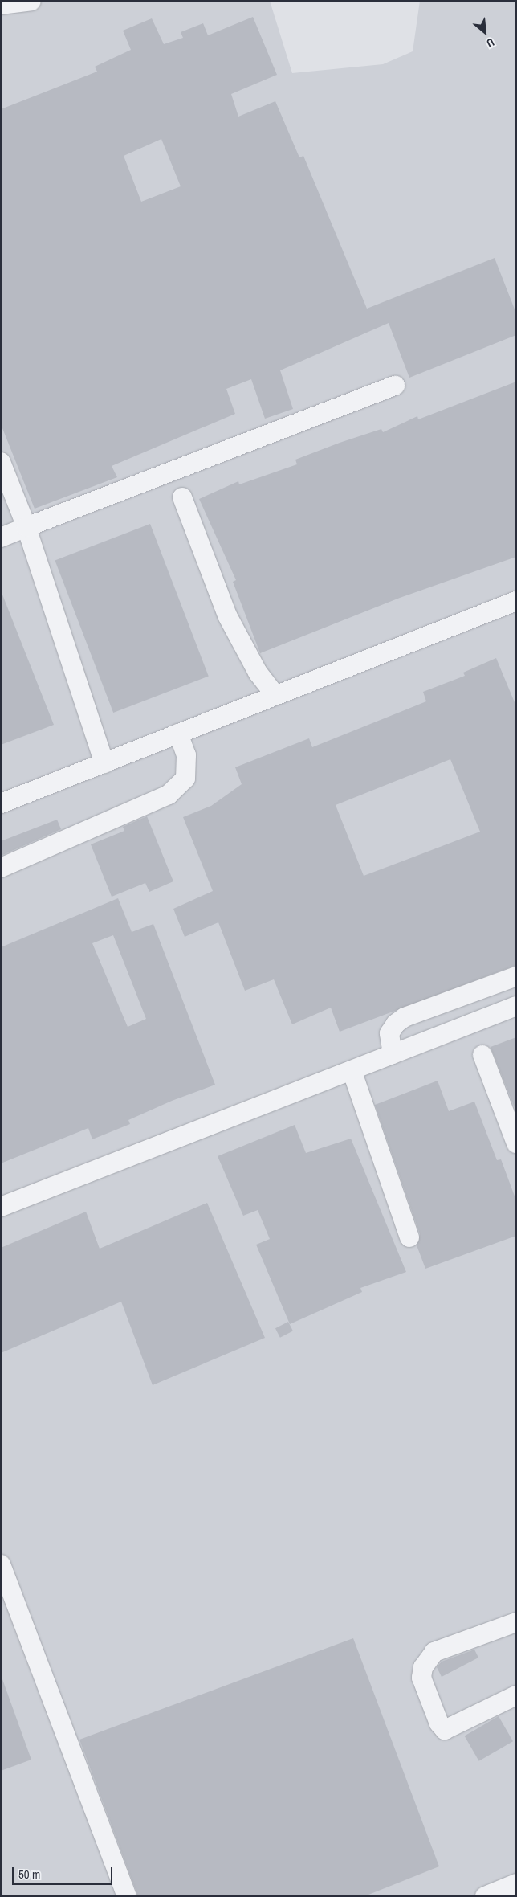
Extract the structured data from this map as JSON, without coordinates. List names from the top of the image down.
{
  "scale_bar": "50 m",
  "north": "bottom right"
}
